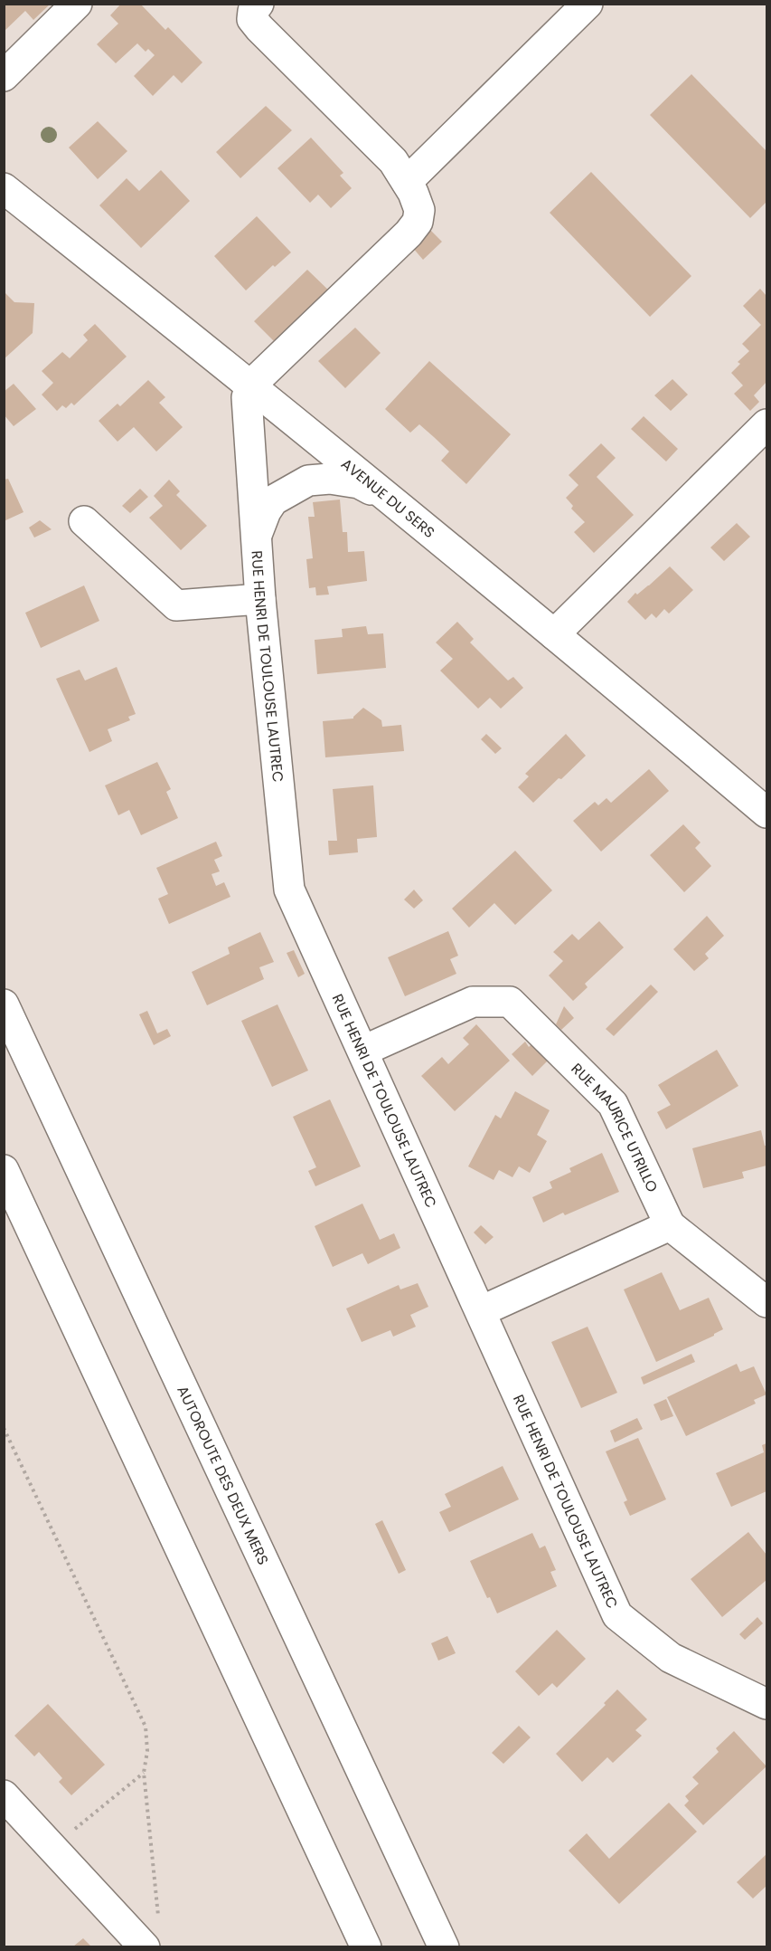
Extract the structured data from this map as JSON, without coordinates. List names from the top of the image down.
{
  "streets": {
    "main road": [
      "AVENUE DU SERS",
      "RUE HENRI DE TOULOUSE LAUTREC",
      "RUE MAURICE UTRILLO",
      "AUTOROUTE DES DEUX MERS"
    ]
  },
  "crossings": [
    ["AVENUE DU SERS", "RUE HENRI DE TOULOUSE LAUTREC"],
    ["RUE HENRI DE TOULOUSE LAUTREC", "RUE MAURICE UTRILLO"]
  ]
}
